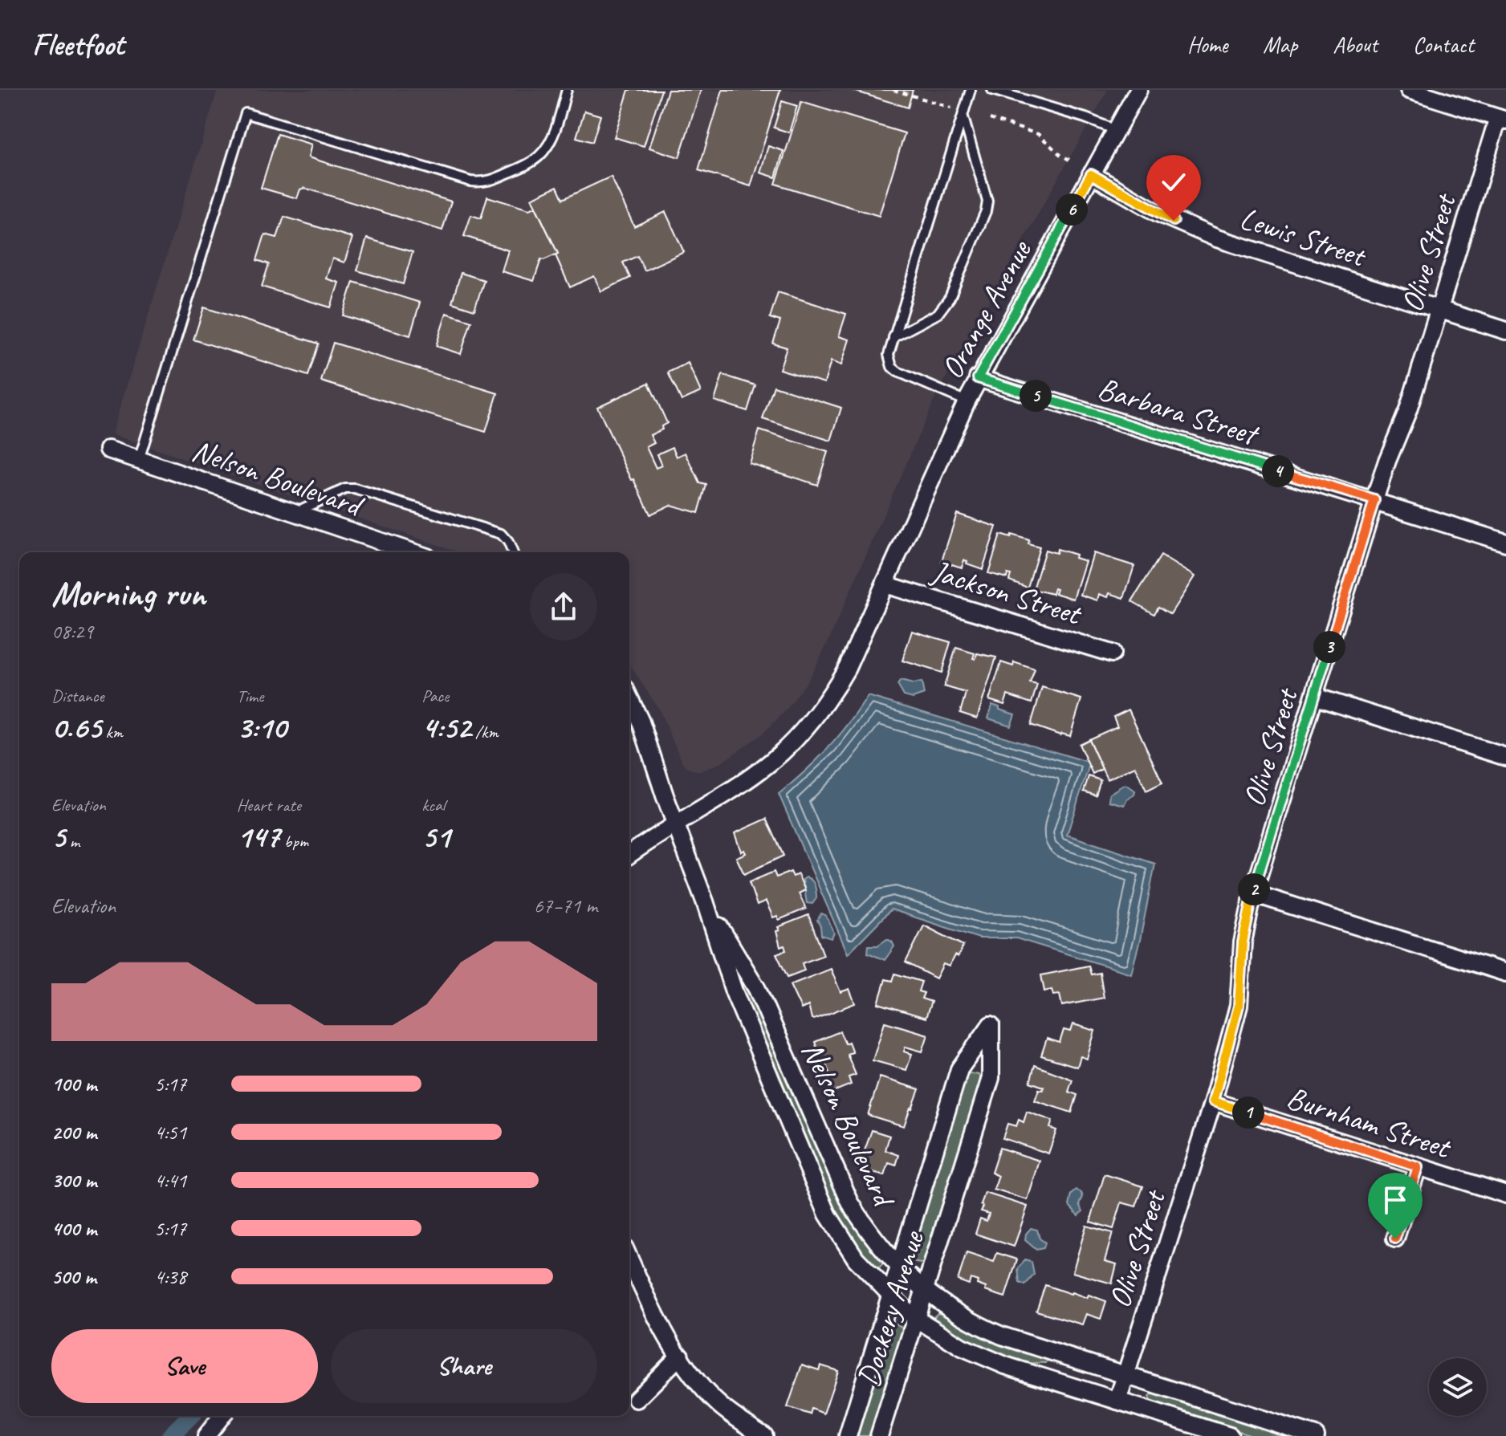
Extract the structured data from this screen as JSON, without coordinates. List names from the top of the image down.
{
  "streets": {
    "street": [
      "Lewis Street",
      "Olive Street",
      "Orange Avenue",
      "Barbara Street",
      "Nelson Boulevard",
      "Jackson Street",
      "Burnham Street",
      "Dockery Avenue"
    ]
  },
  "crossings": [
    ["Lewis Street", "Olive Street"],
    ["Lewis Street", "Orange Avenue"],
    ["Olive Street", "Barbara Street"],
    ["Olive Street", "Nelson Boulevard"],
    ["Olive Street", "Burnham Street"],
    ["Orange Avenue", "Barbara Street"],
    ["Orange Avenue", "Nelson Boulevard"],
    ["Orange Avenue", "Jackson Street"],
    ["Nelson Boulevard", "Dockery Avenue"]
  ],
  "page": {
    "header": "Fleetfoot",
    "nav": [
      "Home",
      "Map",
      "About",
      "Contact"
    ],
    "pins": [
      "6",
      "5",
      "4",
      "3",
      "2",
      "1"
    ],
    "heading": ["Morning run", "08:29"],
    "stats": [
      ["Distance", "0.65 km"],
      ["Time", "3:10"],
      ["Pace", "4:52 /km"],
      ["Elevation", "5 m"],
      ["Heart rate", "147 bpm"],
      ["kcal", "51"]
    ],
    "chart": ["Elevation", "67–71 m"],
    "list": [
      {
        "name": "100 m",
        "note": "5:17"
      },
      {
        "name": "200 m",
        "note": "4:51"
      },
      {
        "name": "300 m",
        "note": "4:41"
      },
      {
        "name": "400 m",
        "note": "5:17"
      },
      {
        "name": "500 m",
        "note": "4:38"
      }
    ],
    "buttons": ["Save", "Share"]
  }
}
